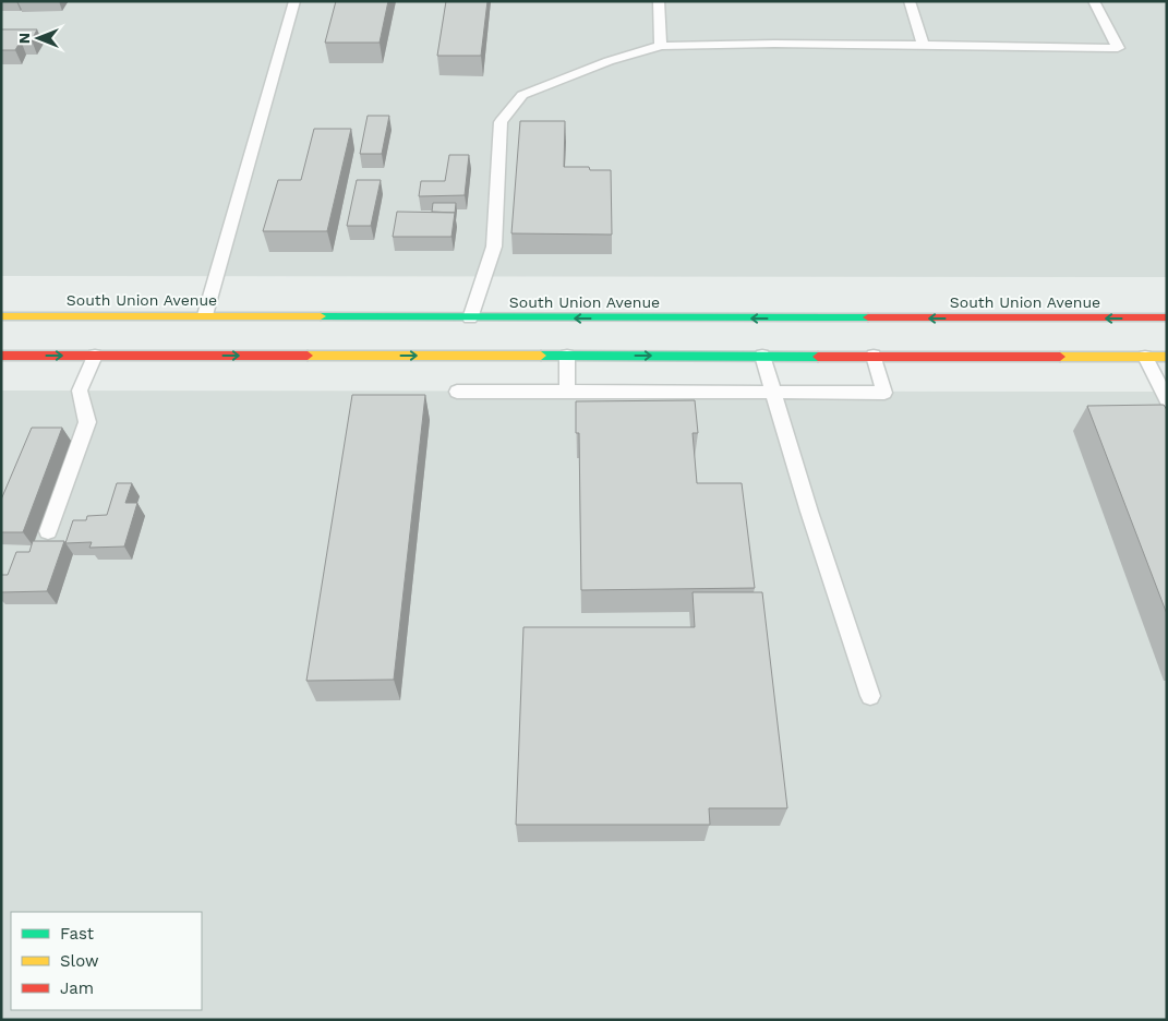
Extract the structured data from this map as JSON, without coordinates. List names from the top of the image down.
{
  "streets": {
    "main road": ["South Union Avenue"]
  },
  "legend": ["Fast", "Slow", "Jam"],
  "north": "left"
}
